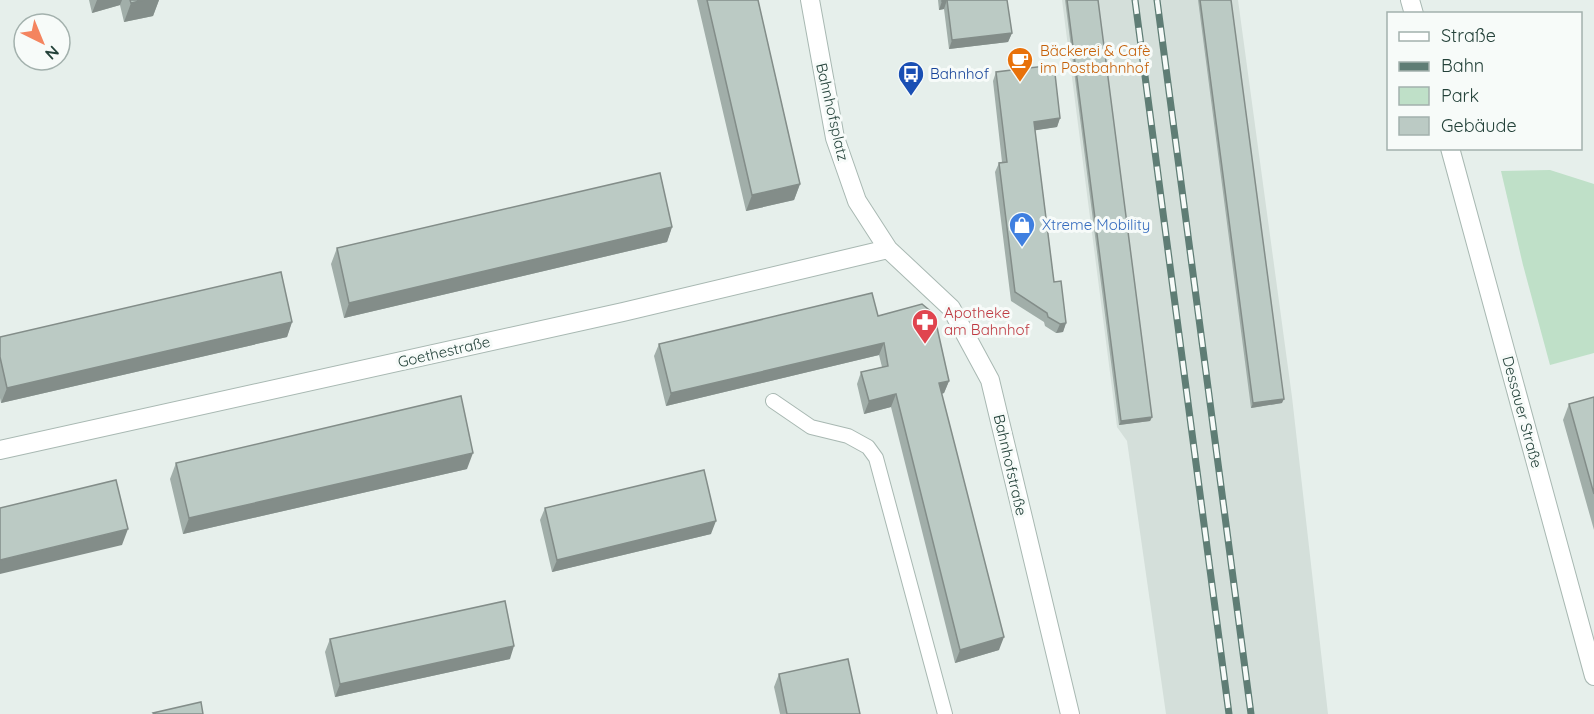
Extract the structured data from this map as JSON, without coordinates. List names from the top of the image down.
{
  "streets": {
    "street": [
      "Bahnhofsplatz",
      "Goethestraße",
      "Dessauer Straße",
      "Bahnhofstraße"
    ]
  },
  "crossings": [
    ["Bahnhofsplatz", "Goethestraße"],
    ["Bahnhofsplatz", "Bahnhofstraße"],
    ["Goethestraße", "Bahnhofstraße"]
  ],
  "places": {
    "cafe": ["Bäckerei & Cafè im Postbahnhof"],
    "bus stop": ["Bahnhof"],
    "shop": ["Xtreme Mobility"],
    "pharmacy": ["Apotheke am Bahnhof"]
  },
  "legend": [
    "Straße",
    "Bahn",
    "Park",
    "Gebäude"
  ],
  "north": "bottom right"
}
